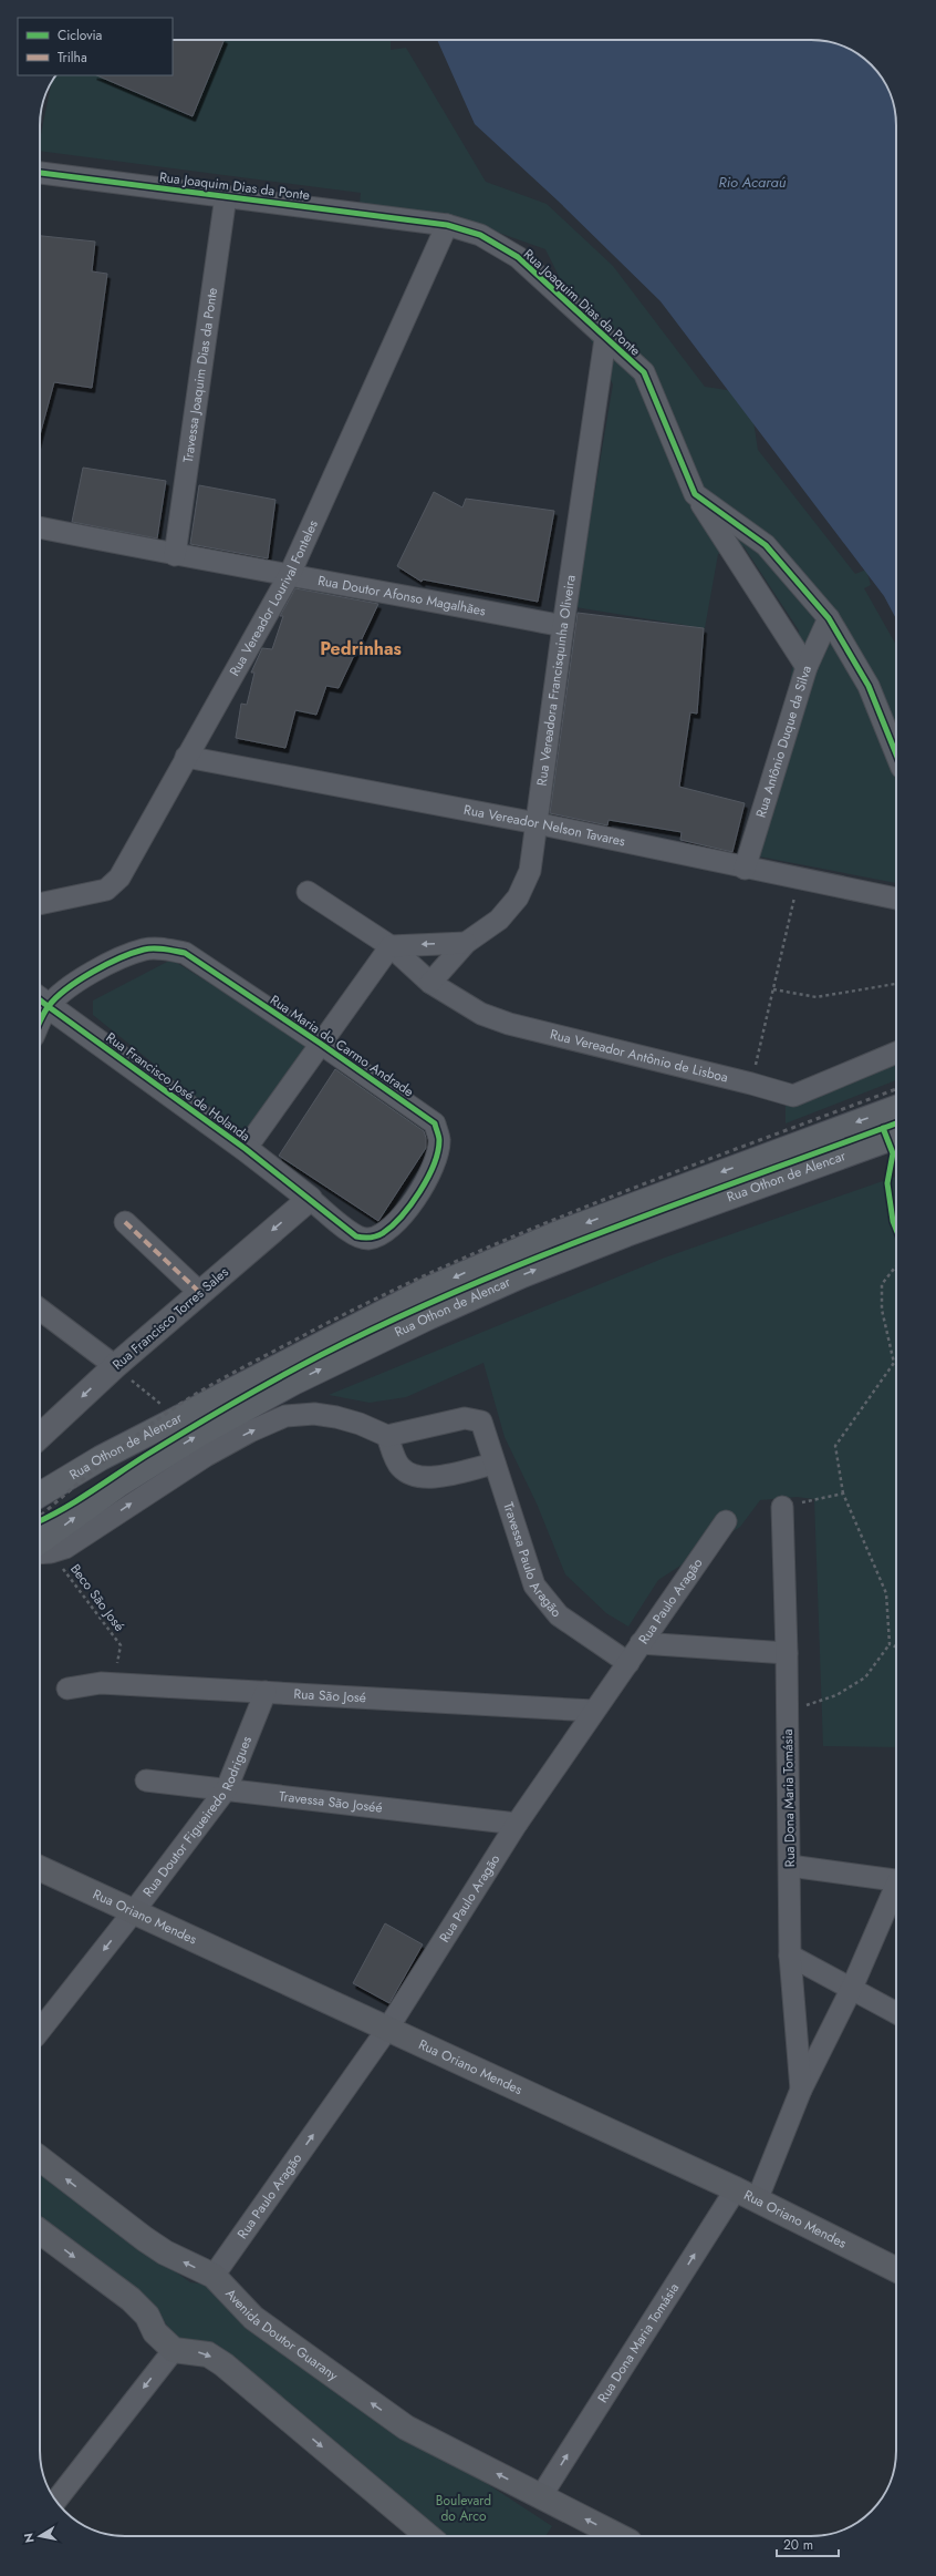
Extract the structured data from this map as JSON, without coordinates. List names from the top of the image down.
{
  "streets": {
    "main road": ["Rua Othon de Alencar", "Rua Oriano Mendes", "Avenida Doutor Guarany"],
    "street": [
      "Rua Joaquim Dias da Ponte",
      "Travessa Joaquim Dias da Ponte",
      "Rua Doutor Afonso Magalhães",
      "Rua Vereador Lourival Fonteles",
      "Rua Vereadora Francisquinha Oliveira",
      "Rua Antônio Duque da Silva",
      "Rua Vereador Nelson Tavares",
      "Rua Maria do Carmo Andrade",
      "Rua Vereador Antônio de Lisboa",
      "Rua Francisco José de Holanda",
      "Rua Francisco Torres Sales",
      "Travessa Paulo Aragão",
      "Rua Paulo Aragão",
      "Rua São José",
      "Rua Dona Maria Tomásia",
      "Travessa São Joséé",
      "Rua Doutor Figueiredo Rodrigues"
    ],
    "path": ["Beco São José"]
  },
  "crossings": [
    ["Rua Joaquim Dias da Ponte", "Travessa Joaquim Dias da Ponte"],
    ["Rua Joaquim Dias da Ponte", "Rua Vereador Lourival Fonteles"],
    ["Rua Joaquim Dias da Ponte", "Rua Vereadora Francisquinha Oliveira"],
    ["Rua Joaquim Dias da Ponte", "Rua Antônio Duque da Silva"],
    ["Travessa Joaquim Dias da Ponte", "Rua Doutor Afonso Magalhães"],
    ["Rua Doutor Afonso Magalhães", "Rua Vereador Lourival Fonteles"],
    ["Rua Doutor Afonso Magalhães", "Rua Vereadora Francisquinha Oliveira"],
    ["Rua Vereador Lourival Fonteles", "Rua Vereador Nelson Tavares"],
    ["Rua Vereadora Francisquinha Oliveira", "Rua Vereador Nelson Tavares"],
    ["Rua Vereadora Francisquinha Oliveira", "Rua Vereador Antônio de Lisboa"],
    ["Rua Antônio Duque da Silva", "Rua Vereador Nelson Tavares"],
    ["Rua Maria do Carmo Andrade", "Rua Francisco José de Holanda"],
    ["Rua Maria do Carmo Andrade", "Rua Francisco Torres Sales"],
    ["Rua Francisco José de Holanda", "Rua Francisco Torres Sales"],
    ["Rua Othon de Alencar", "Beco São José"],
    ["Travessa Paulo Aragão", "Rua Paulo Aragão"],
    ["Beco São José", "Rua São José"],
    ["Rua Paulo Aragão", "Rua São José"],
    ["Rua Paulo Aragão", "Travessa São Joséé"],
    ["Rua Paulo Aragão", "Rua Oriano Mendes"],
    ["Rua Paulo Aragão", "Avenida Doutor Guarany"],
    ["Rua São José", "Rua Doutor Figueiredo Rodrigues"],
    ["Rua Dona Maria Tomásia", "Rua Oriano Mendes"],
    ["Rua Dona Maria Tomásia", "Avenida Doutor Guarany"],
    ["Travessa São Joséé", "Rua Doutor Figueiredo Rodrigues"],
    ["Rua Doutor Figueiredo Rodrigues", "Rua Oriano Mendes"]
  ],
  "one_way": ["Rua Francisco Torres Sales", "Rua Doutor Figueiredo Rodrigues"],
  "districts": ["Pedrinhas"],
  "water": ["Rio Acaraú"],
  "parks": ["Boulevard do Arco"],
  "legend": ["Ciclovia", "Trilha"],
  "scale_bar": "20 m",
  "north": "left"
}
